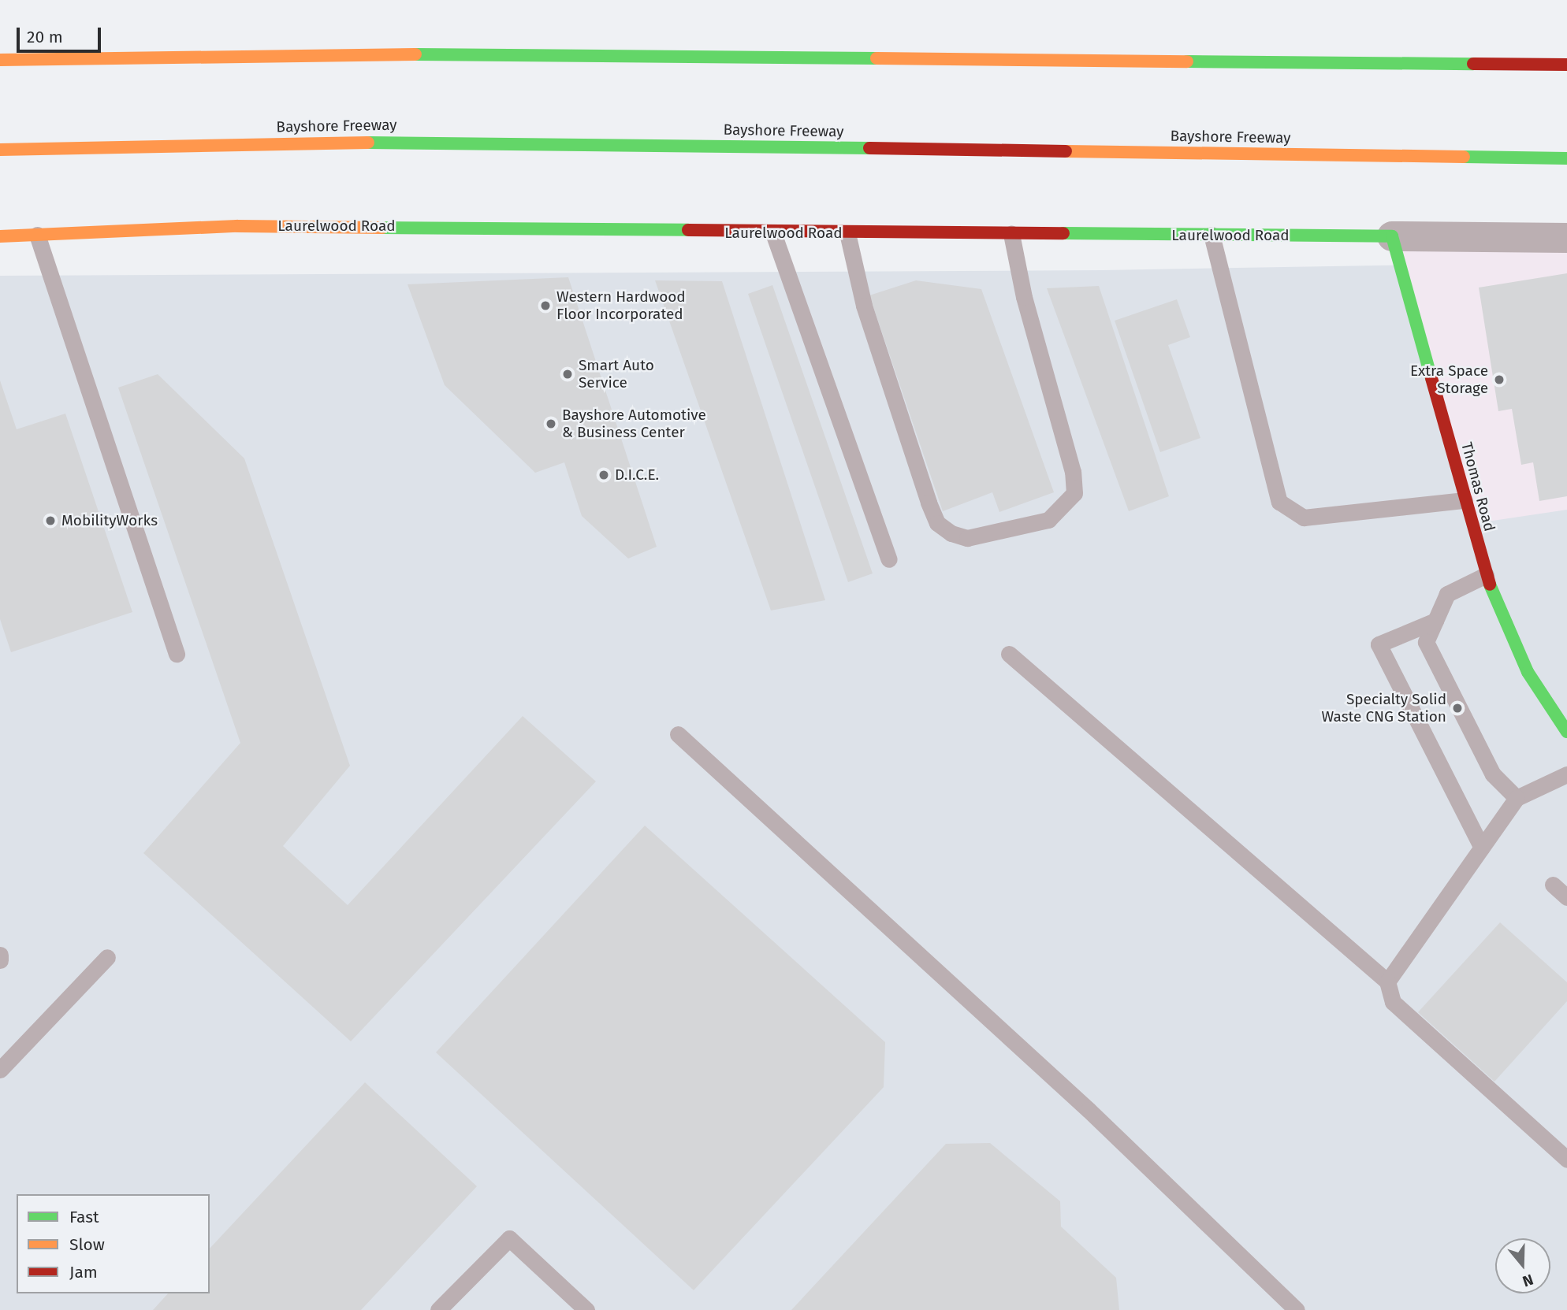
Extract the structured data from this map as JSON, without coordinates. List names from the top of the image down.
{
  "streets": {
    "main road": ["Bayshore Freeway", "Laurelwood Road", "Thomas Road"]
  },
  "crossings": [
    ["Laurelwood Road", "Thomas Road"]
  ],
  "places": [
    "Western Hardwood Floor Incorporated",
    "Smart Auto Service",
    "Extra Space Storage",
    "Bayshore Automotive & Business Center",
    "D.I.C.E.",
    "MobilityWorks",
    "Specialty Solid Waste CNG Station"
  ],
  "legend": ["Fast", "Slow", "Jam"],
  "scale_bar": "20 m",
  "north": "bottom"
}
